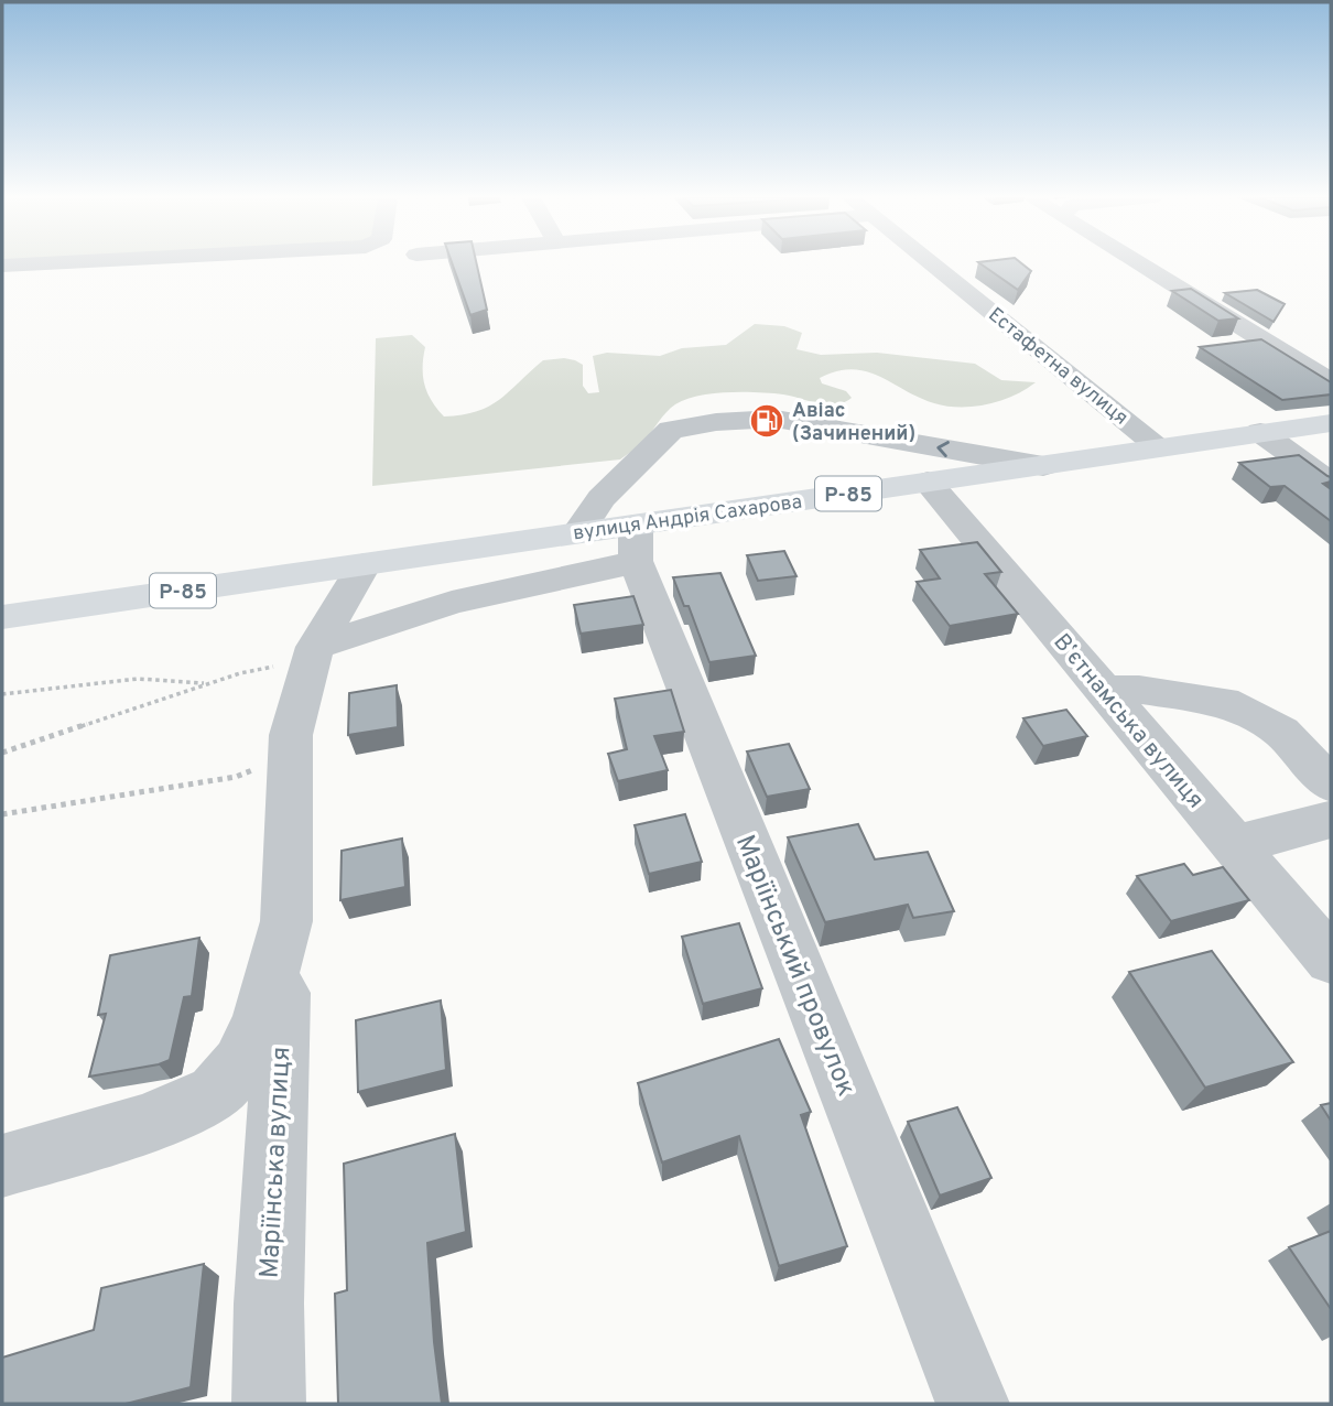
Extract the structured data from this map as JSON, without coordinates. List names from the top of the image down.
{
  "streets": {
    "main road": ["Р-85", "вулиця Андрія Сахарова"],
    "street": [
      "Естафетна вулиця",
      "Вʼєтнамська вулиця",
      "Маріїнський провулок",
      "Маріїнська вулиця"
    ]
  },
  "crossings": [
    ["Естафетна вулиця", "вулиця Андрія Сахарова"],
    ["Р-85", "вулиця Андрія Сахарова"],
    ["вулиця Андрія Сахарова", "Вʼєтнамська вулиця"],
    ["вулиця Андрія Сахарова", "Маріїнський провулок"]
  ],
  "places": {
    "fuel station": ["Авіас (Зачинений)"]
  }
}
